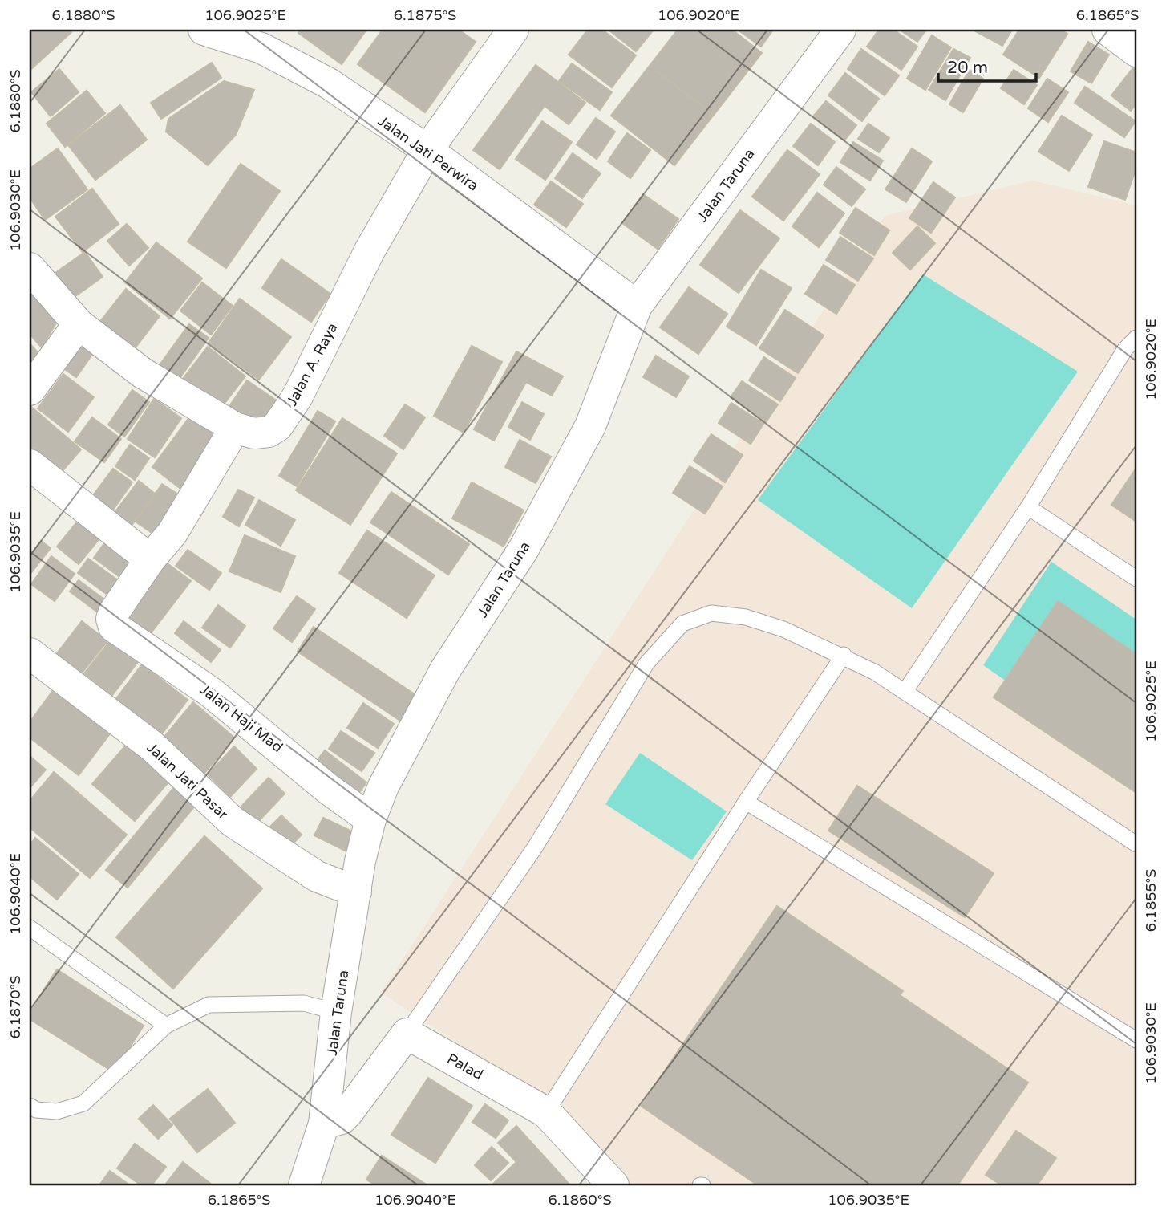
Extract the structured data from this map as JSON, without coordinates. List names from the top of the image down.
{
  "streets": {
    "street": [
      "Jalan Jati Perwira",
      "Jalan Taruna",
      "Jalan A. Raya",
      "Jalan Haji Mad",
      "Jalan Jati Pasar",
      "Palad"
    ]
  },
  "crossings": [
    ["Jalan Jati Perwira", "Jalan Taruna"],
    ["Jalan Jati Perwira", "Jalan A. Raya"],
    ["Jalan Taruna", "Jalan Haji Mad"],
    ["Jalan Taruna", "Jalan Jati Pasar"]
  ],
  "scale_bar": "20 m",
  "coordinates": [
    "6.1880°S",
    "106.9025°E",
    "6.1875°S",
    "106.9020°E",
    "6.1865°S",
    "106.9030°E",
    "106.9035°E",
    "106.9040°E",
    "6.1855°S",
    "6.1870°S",
    "6.1860°S"
  ]
}
